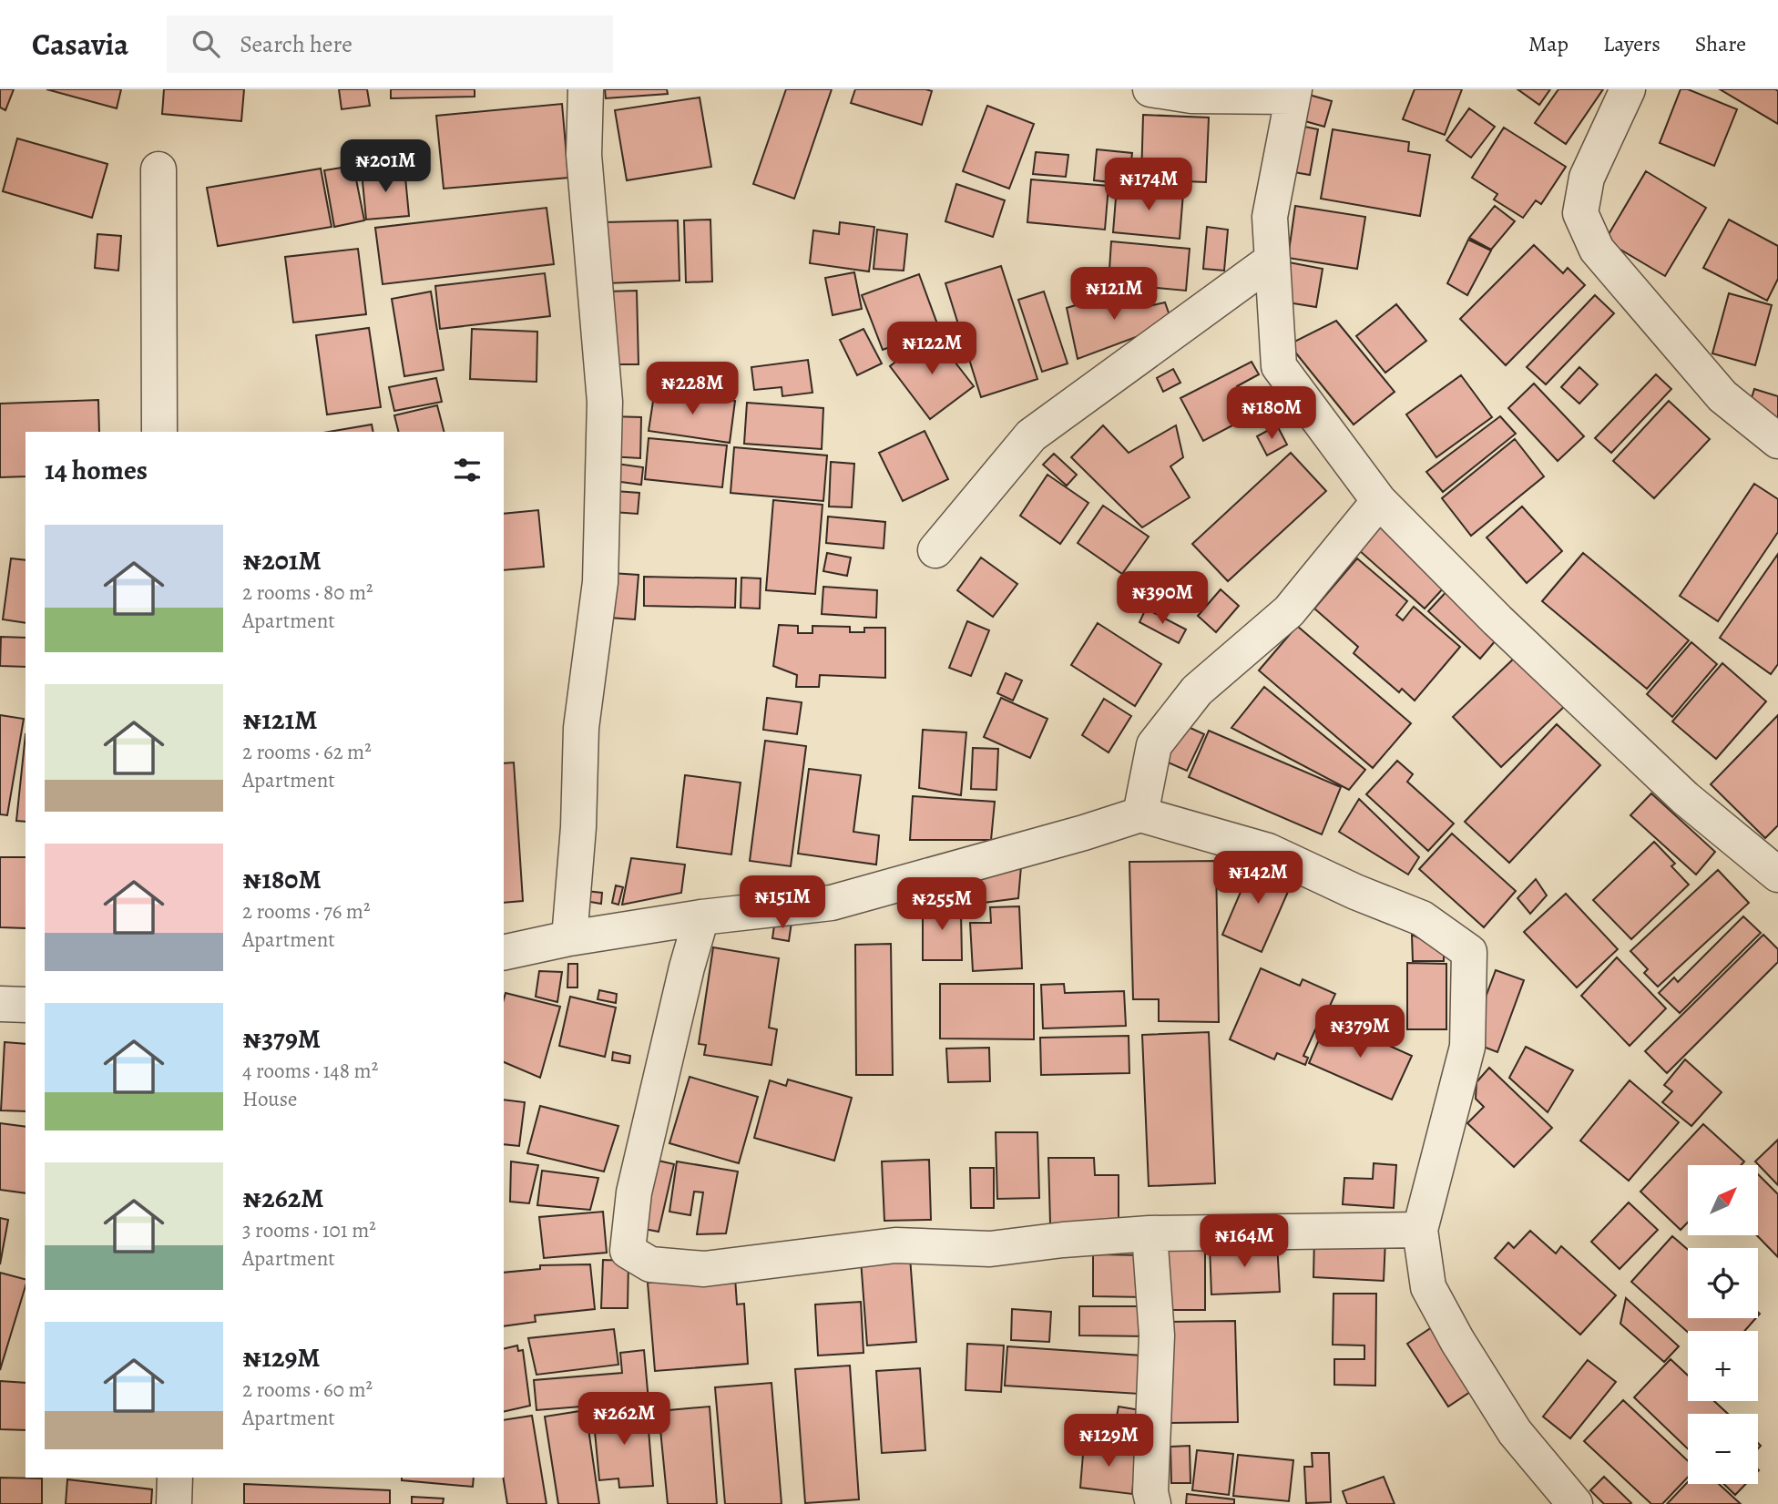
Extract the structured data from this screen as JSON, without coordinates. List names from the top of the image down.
{
  "north": "top right",
  "page": {
    "header": "Casavia",
    "search": "Search here",
    "nav": ["Map", "Layers", "Share"],
    "price": [
      "₦201M",
      "₦174M",
      "₦121M",
      "₦122M",
      "₦228M",
      "₦180M",
      "₦390M",
      "₦142M",
      "₦151M",
      "₦255M",
      "₦379M",
      "₦164M",
      "₦262M",
      "₦129M"
    ],
    "heading": "14 homes",
    "list": [
      {
        "name": "₦201M",
        "note": "2 rooms · 80 m² · Apartment"
      },
      {
        "name": "₦121M",
        "note": "2 rooms · 62 m² · Apartment"
      },
      {
        "name": "₦180M",
        "note": "2 rooms · 76 m² · Apartment"
      },
      {
        "name": "₦379M",
        "note": "4 rooms · 148 m² · House"
      },
      {
        "name": "₦262M",
        "note": "3 rooms · 101 m² · Apartment"
      },
      {
        "name": "₦129M",
        "note": "2 rooms · 60 m² · Apartment"
      }
    ],
    "map_buttons": ["+", "−"]
  }
}
